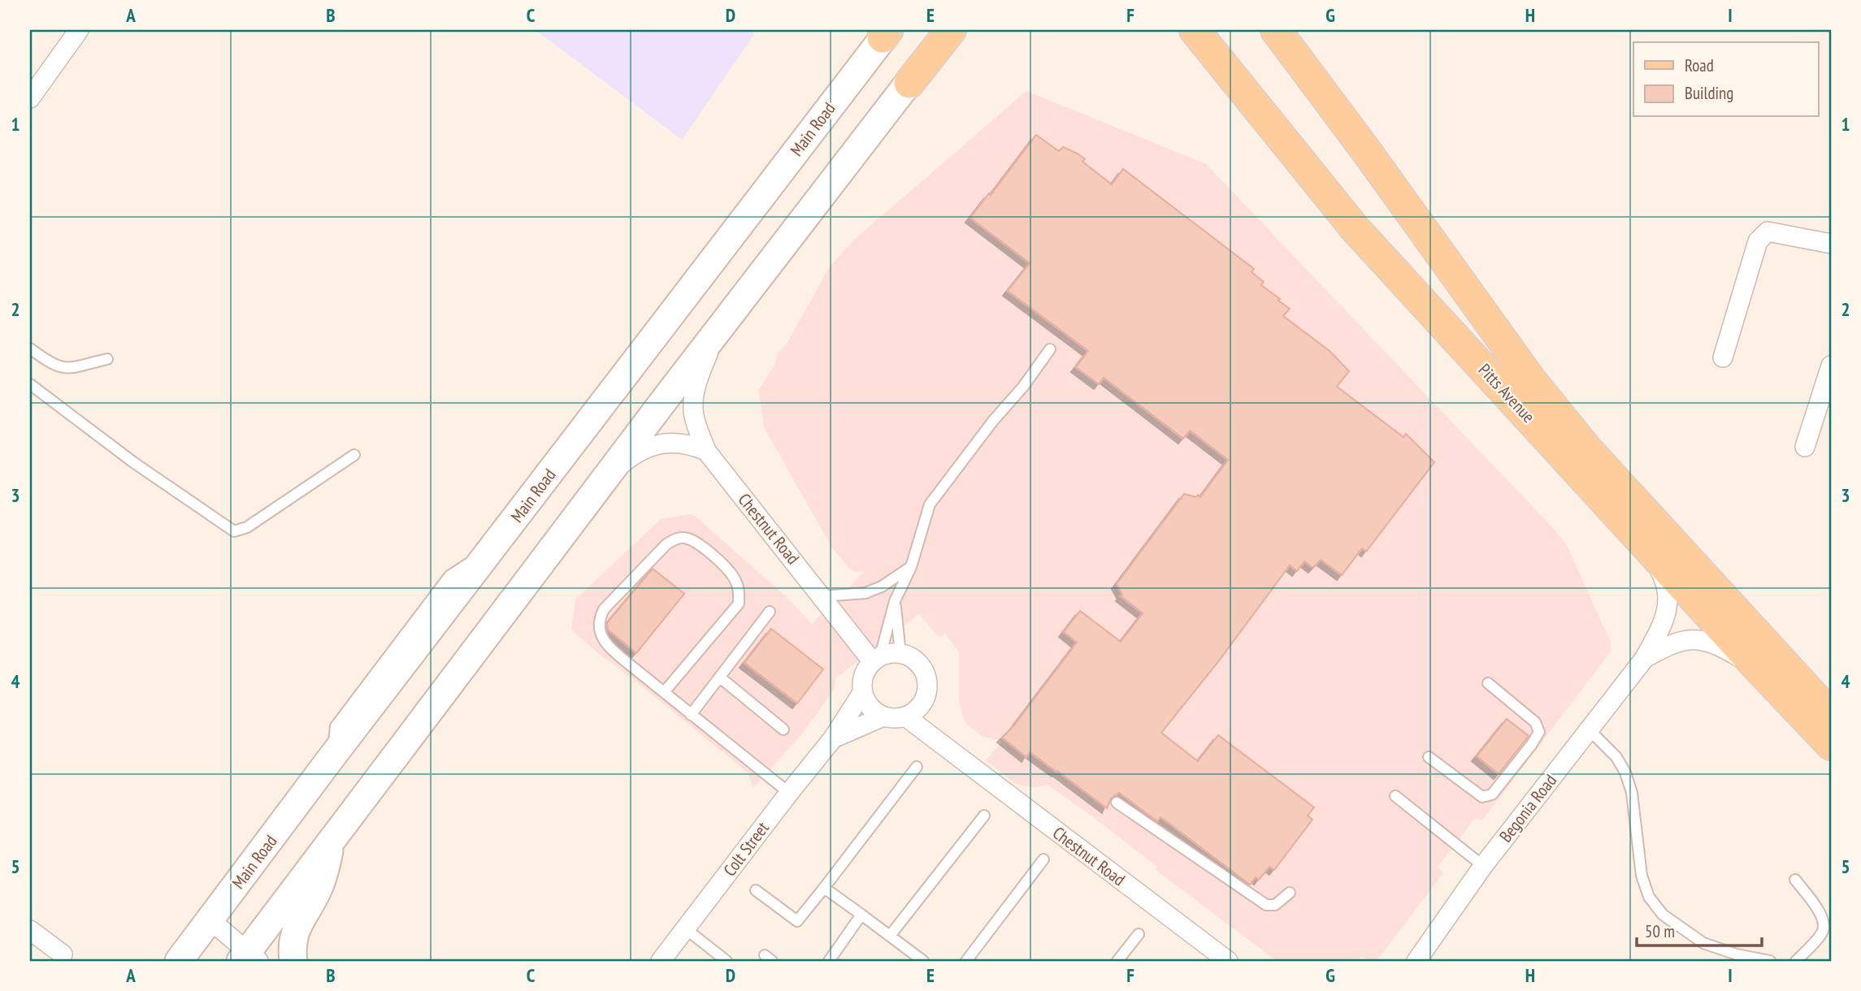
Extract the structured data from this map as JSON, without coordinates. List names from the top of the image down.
{
  "streets": {
    "main road": ["Main Road", "Pitts Avenue"],
    "street": ["Chestnut Road", "Begonia Road", "Colt Street"]
  },
  "crossings": [
    ["Chestnut Road", "Colt Street"]
  ],
  "legend": ["Road", "Building"],
  "scale_bar": "50 m",
  "grid": {
    "columns": [
      "A",
      "B",
      "C",
      "D",
      "E",
      "F",
      "G",
      "H",
      "I"
    ],
    "rows": [
      "1",
      "2",
      "3",
      "4",
      "5"
    ]
  }
}
